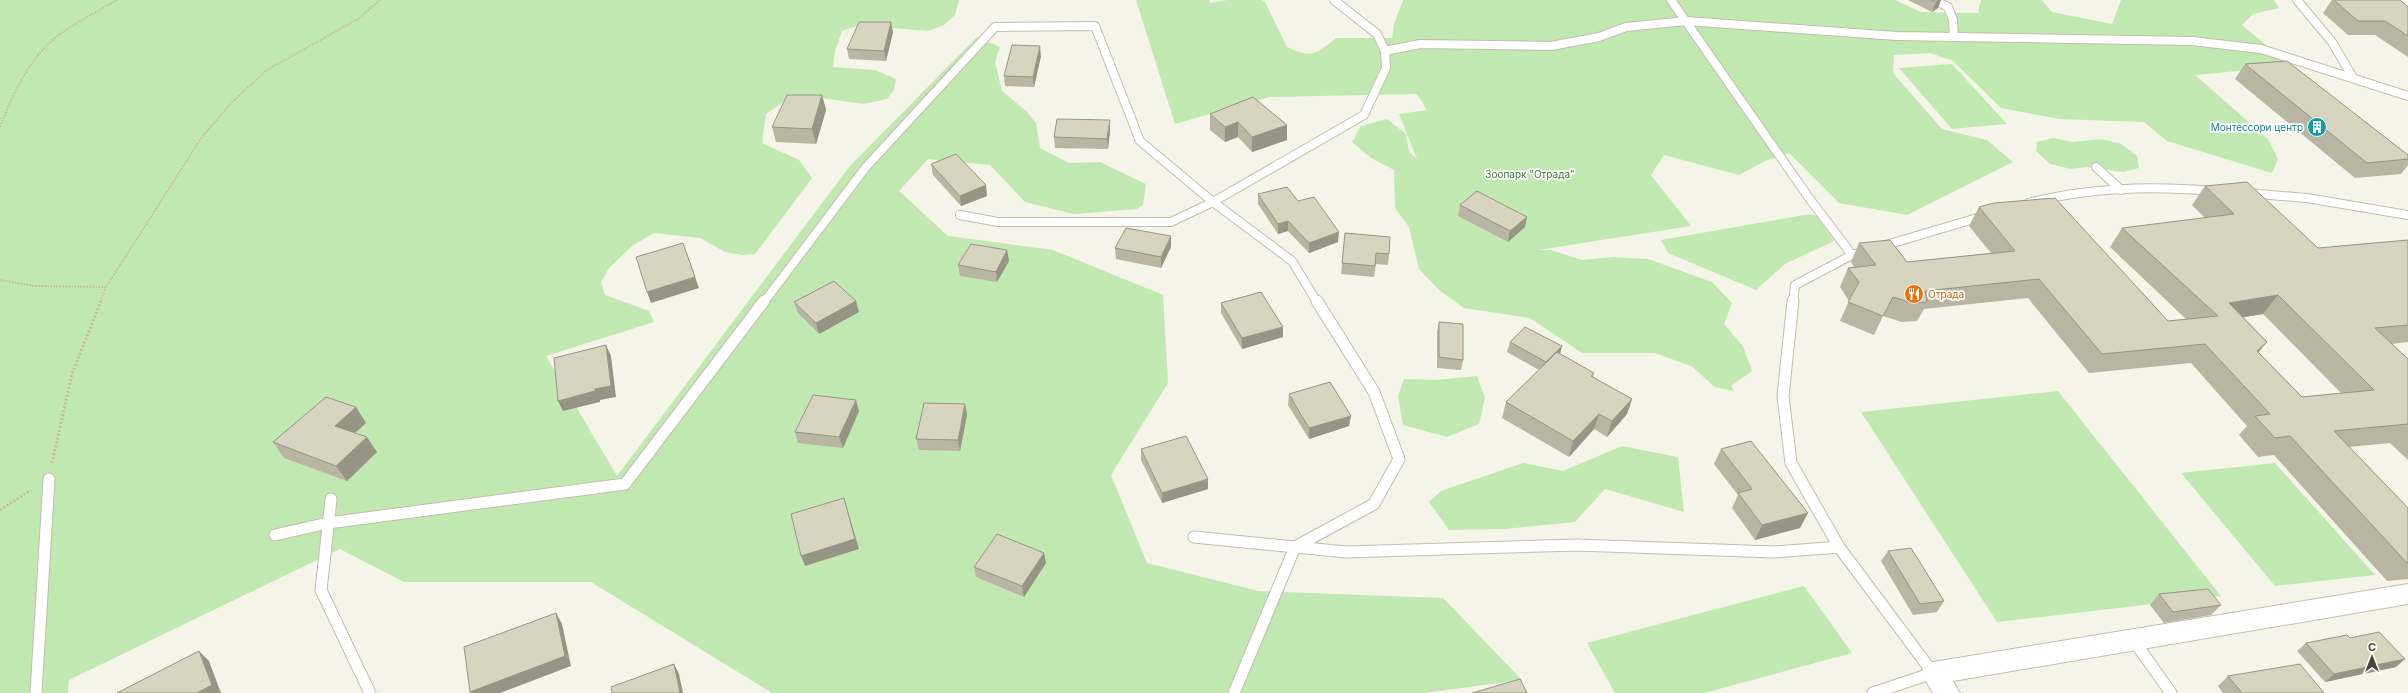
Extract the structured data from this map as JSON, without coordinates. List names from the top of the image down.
{
  "parks": ["Зоопарк \"Отрада\""],
  "places": {
    "building": ["Монтессори центр"],
    "restaurant": ["Отрада"]
  },
  "north": "top"
}
